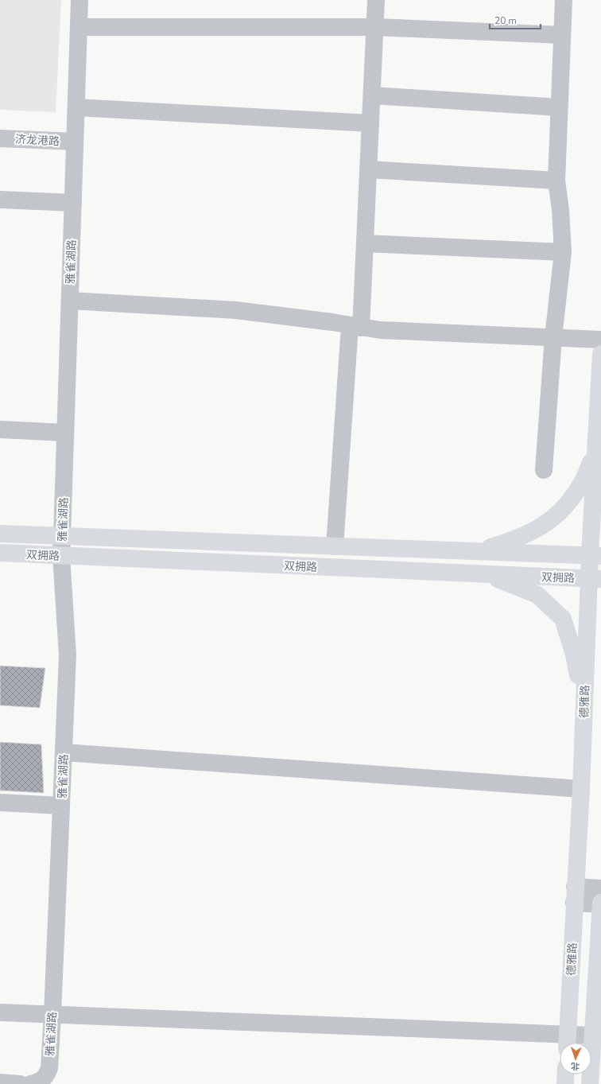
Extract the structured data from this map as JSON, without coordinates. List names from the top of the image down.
{
  "streets": {
    "main road": ["双拥路", "德雅路"],
    "street": ["济龙港路", "雅雀湖路"]
  },
  "crossings": [
    ["济龙港路", "雅雀湖路"],
    ["雅雀湖路", "双拥路"],
    ["双拥路", "德雅路"]
  ],
  "scale_bar": "20 m",
  "north": "bottom"
}
